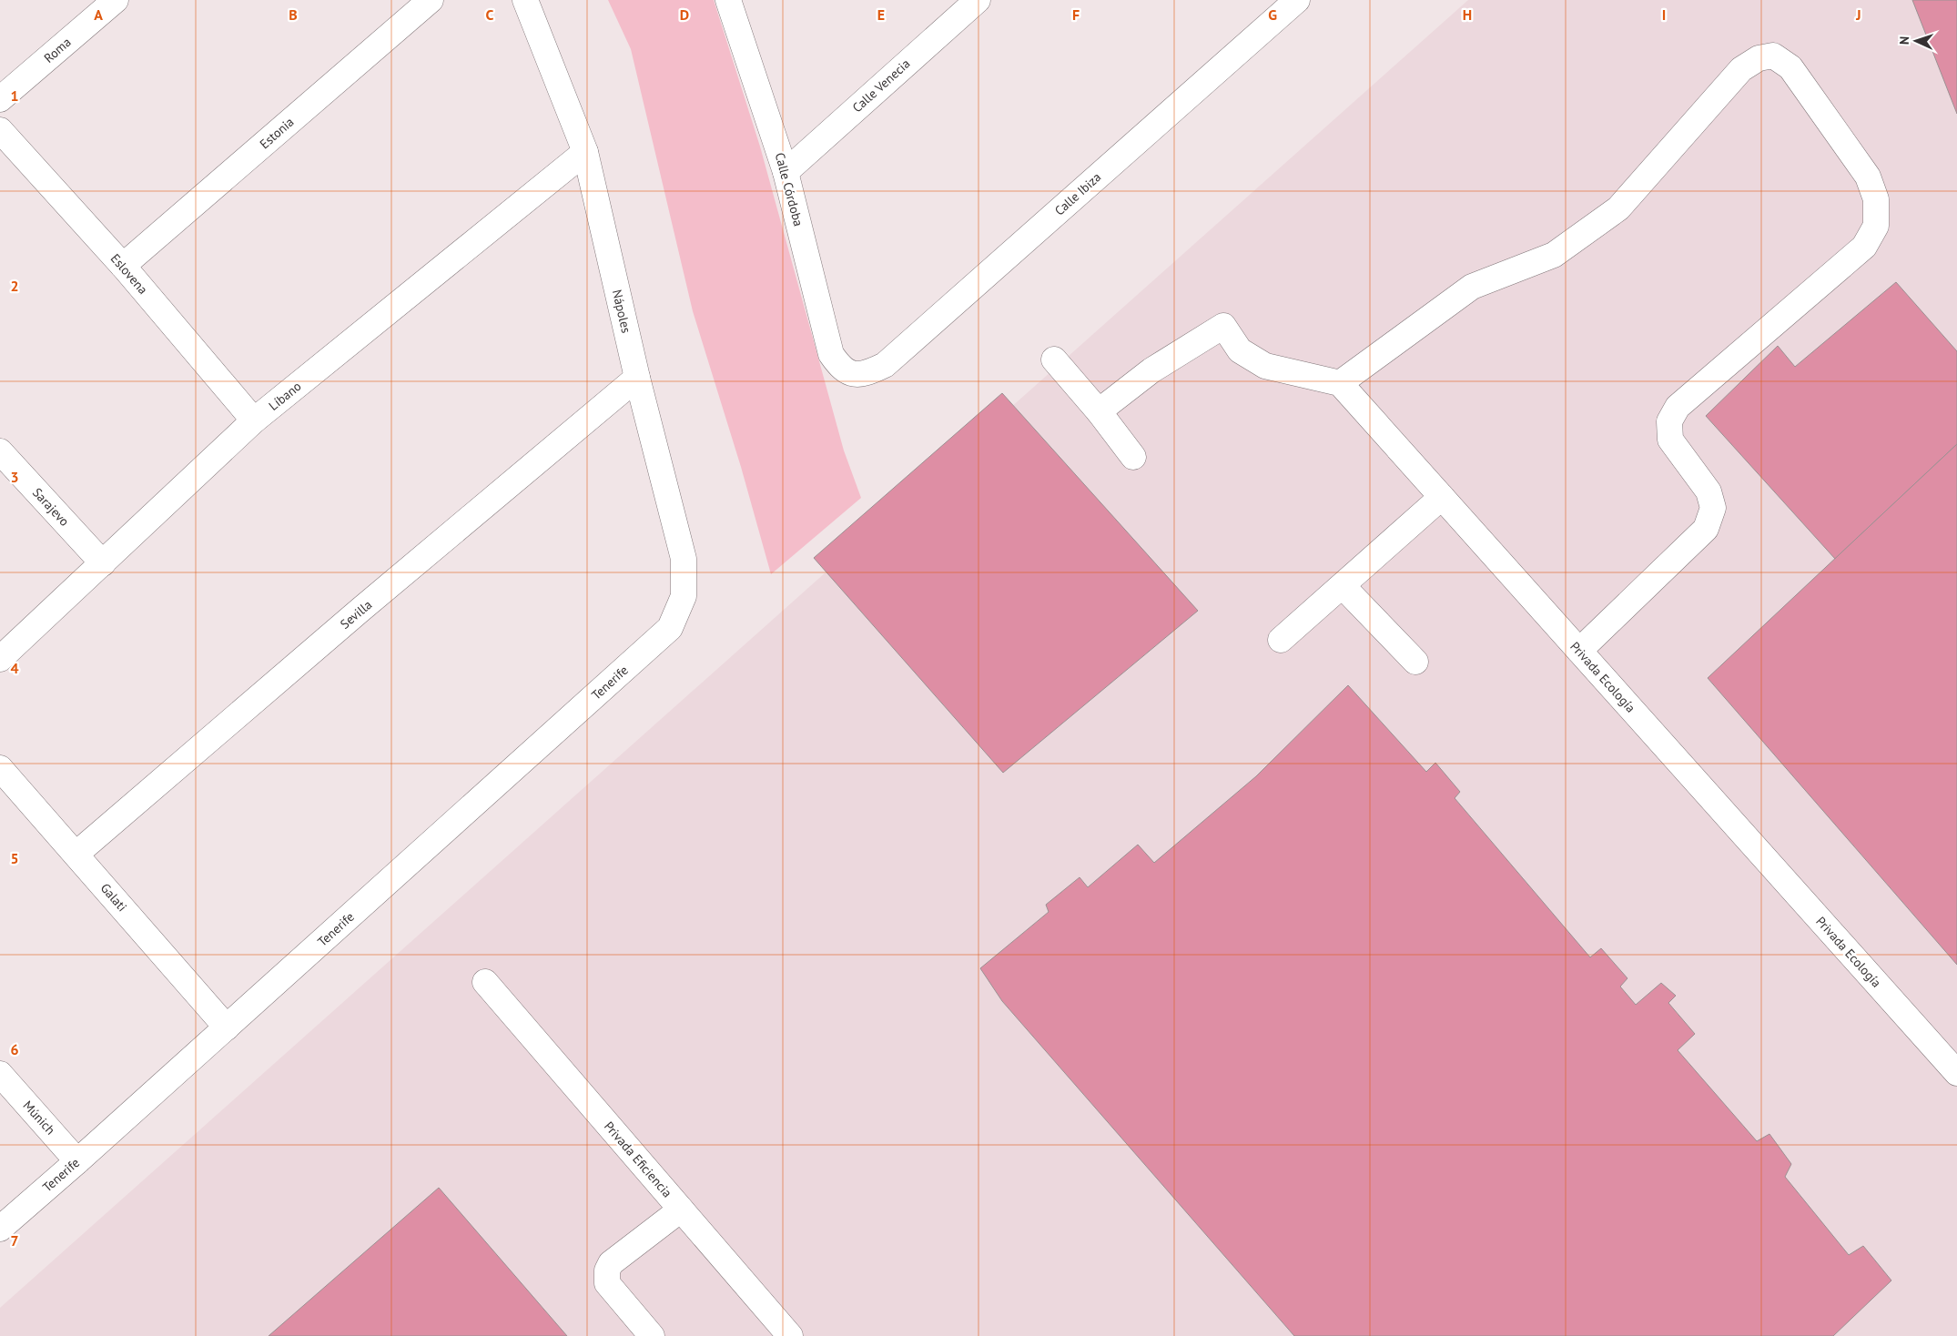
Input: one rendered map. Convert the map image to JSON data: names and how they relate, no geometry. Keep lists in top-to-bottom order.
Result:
{
  "streets": {
    "street": [
      "Roma",
      "Calle Venecia",
      "Estonia",
      "Calle Córdoba",
      "Calle Ibiza",
      "Eslovena",
      "Nápoles",
      "Líbano",
      "Sarajevo",
      "Sevilla",
      "Privada Ecología",
      "Tenerife",
      "Galati",
      "Múnich",
      "Privada Eficiencia"
    ]
  },
  "crossings": [
    ["Calle Venecia", "Calle Córdoba"],
    ["Estonia", "Eslovena"],
    ["Calle Córdoba", "Calle Ibiza"],
    ["Eslovena", "Líbano"],
    ["Nápoles", "Líbano"],
    ["Nápoles", "Sevilla"],
    ["Nápoles", "Tenerife"],
    ["Líbano", "Sarajevo"],
    ["Sevilla", "Galati"],
    ["Tenerife", "Galati"],
    ["Tenerife", "Múnich"]
  ],
  "north": "left",
  "grid": {
    "columns": [
      "A",
      "B",
      "C",
      "D",
      "E",
      "F",
      "G",
      "H",
      "I",
      "J"
    ],
    "rows": [
      "1",
      "2",
      "3",
      "4",
      "5",
      "6",
      "7"
    ]
  }
}
